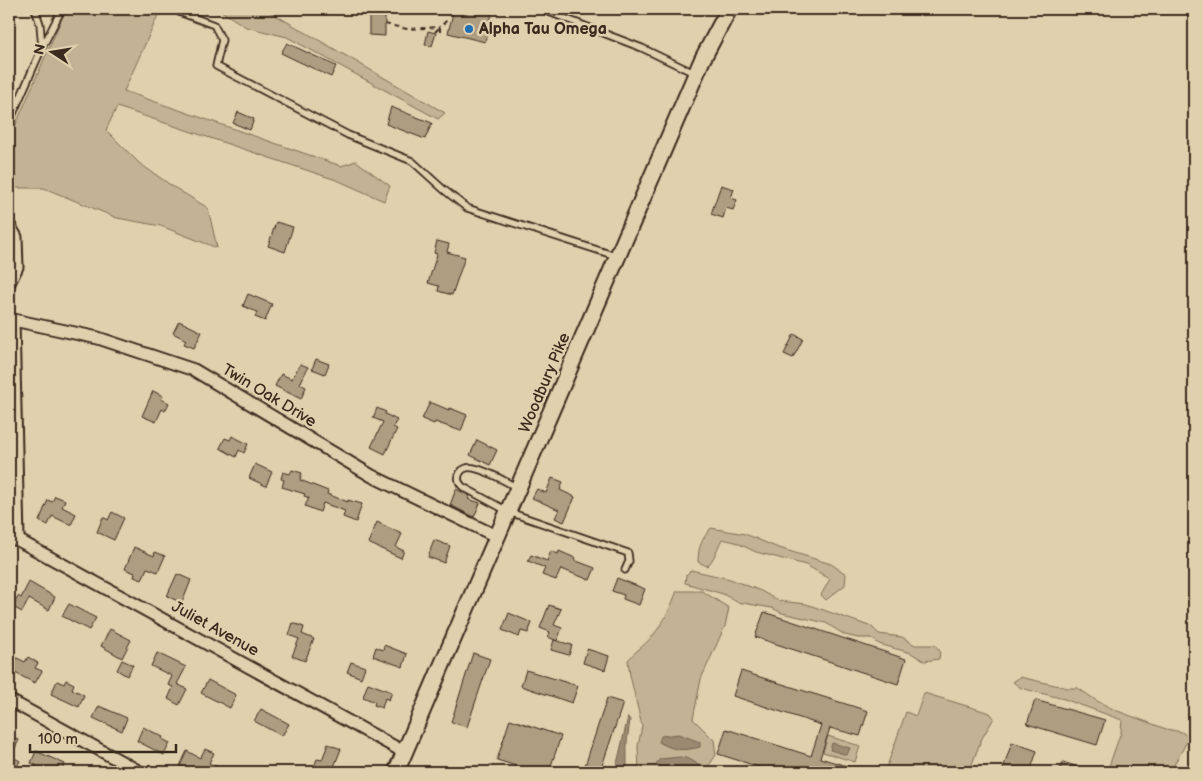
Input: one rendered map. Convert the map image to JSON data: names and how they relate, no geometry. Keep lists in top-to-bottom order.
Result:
{
  "streets": {
    "street": ["Woodbury Pike", "Twin Oak Drive", "Juliet Avenue"]
  },
  "crossings": [
    ["Woodbury Pike", "Twin Oak Drive"],
    ["Woodbury Pike", "Juliet Avenue"]
  ],
  "places": ["Alpha Tau Omega"],
  "scale_bar": "100 m",
  "north": "left"
}
